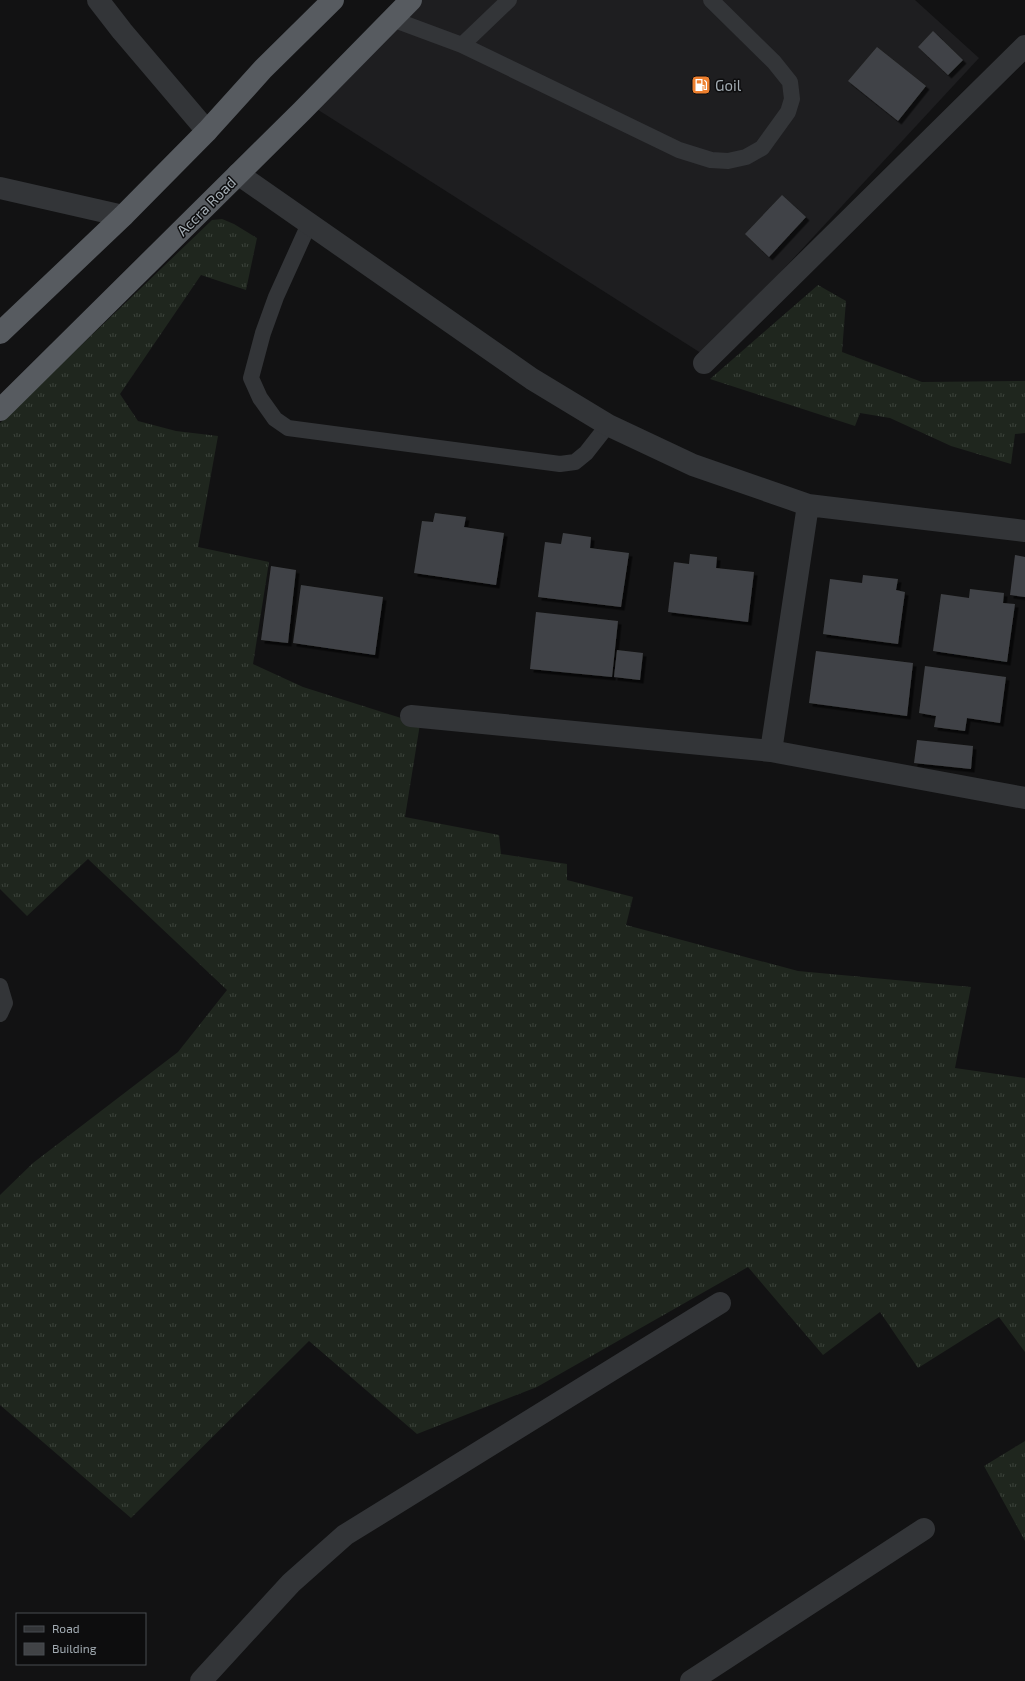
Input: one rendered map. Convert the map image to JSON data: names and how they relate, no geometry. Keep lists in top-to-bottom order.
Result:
{
  "streets": {
    "highway": ["Accra Road"]
  },
  "places": {
    "fuel station": ["Goil"]
  },
  "legend": ["Road", "Building"]
}
